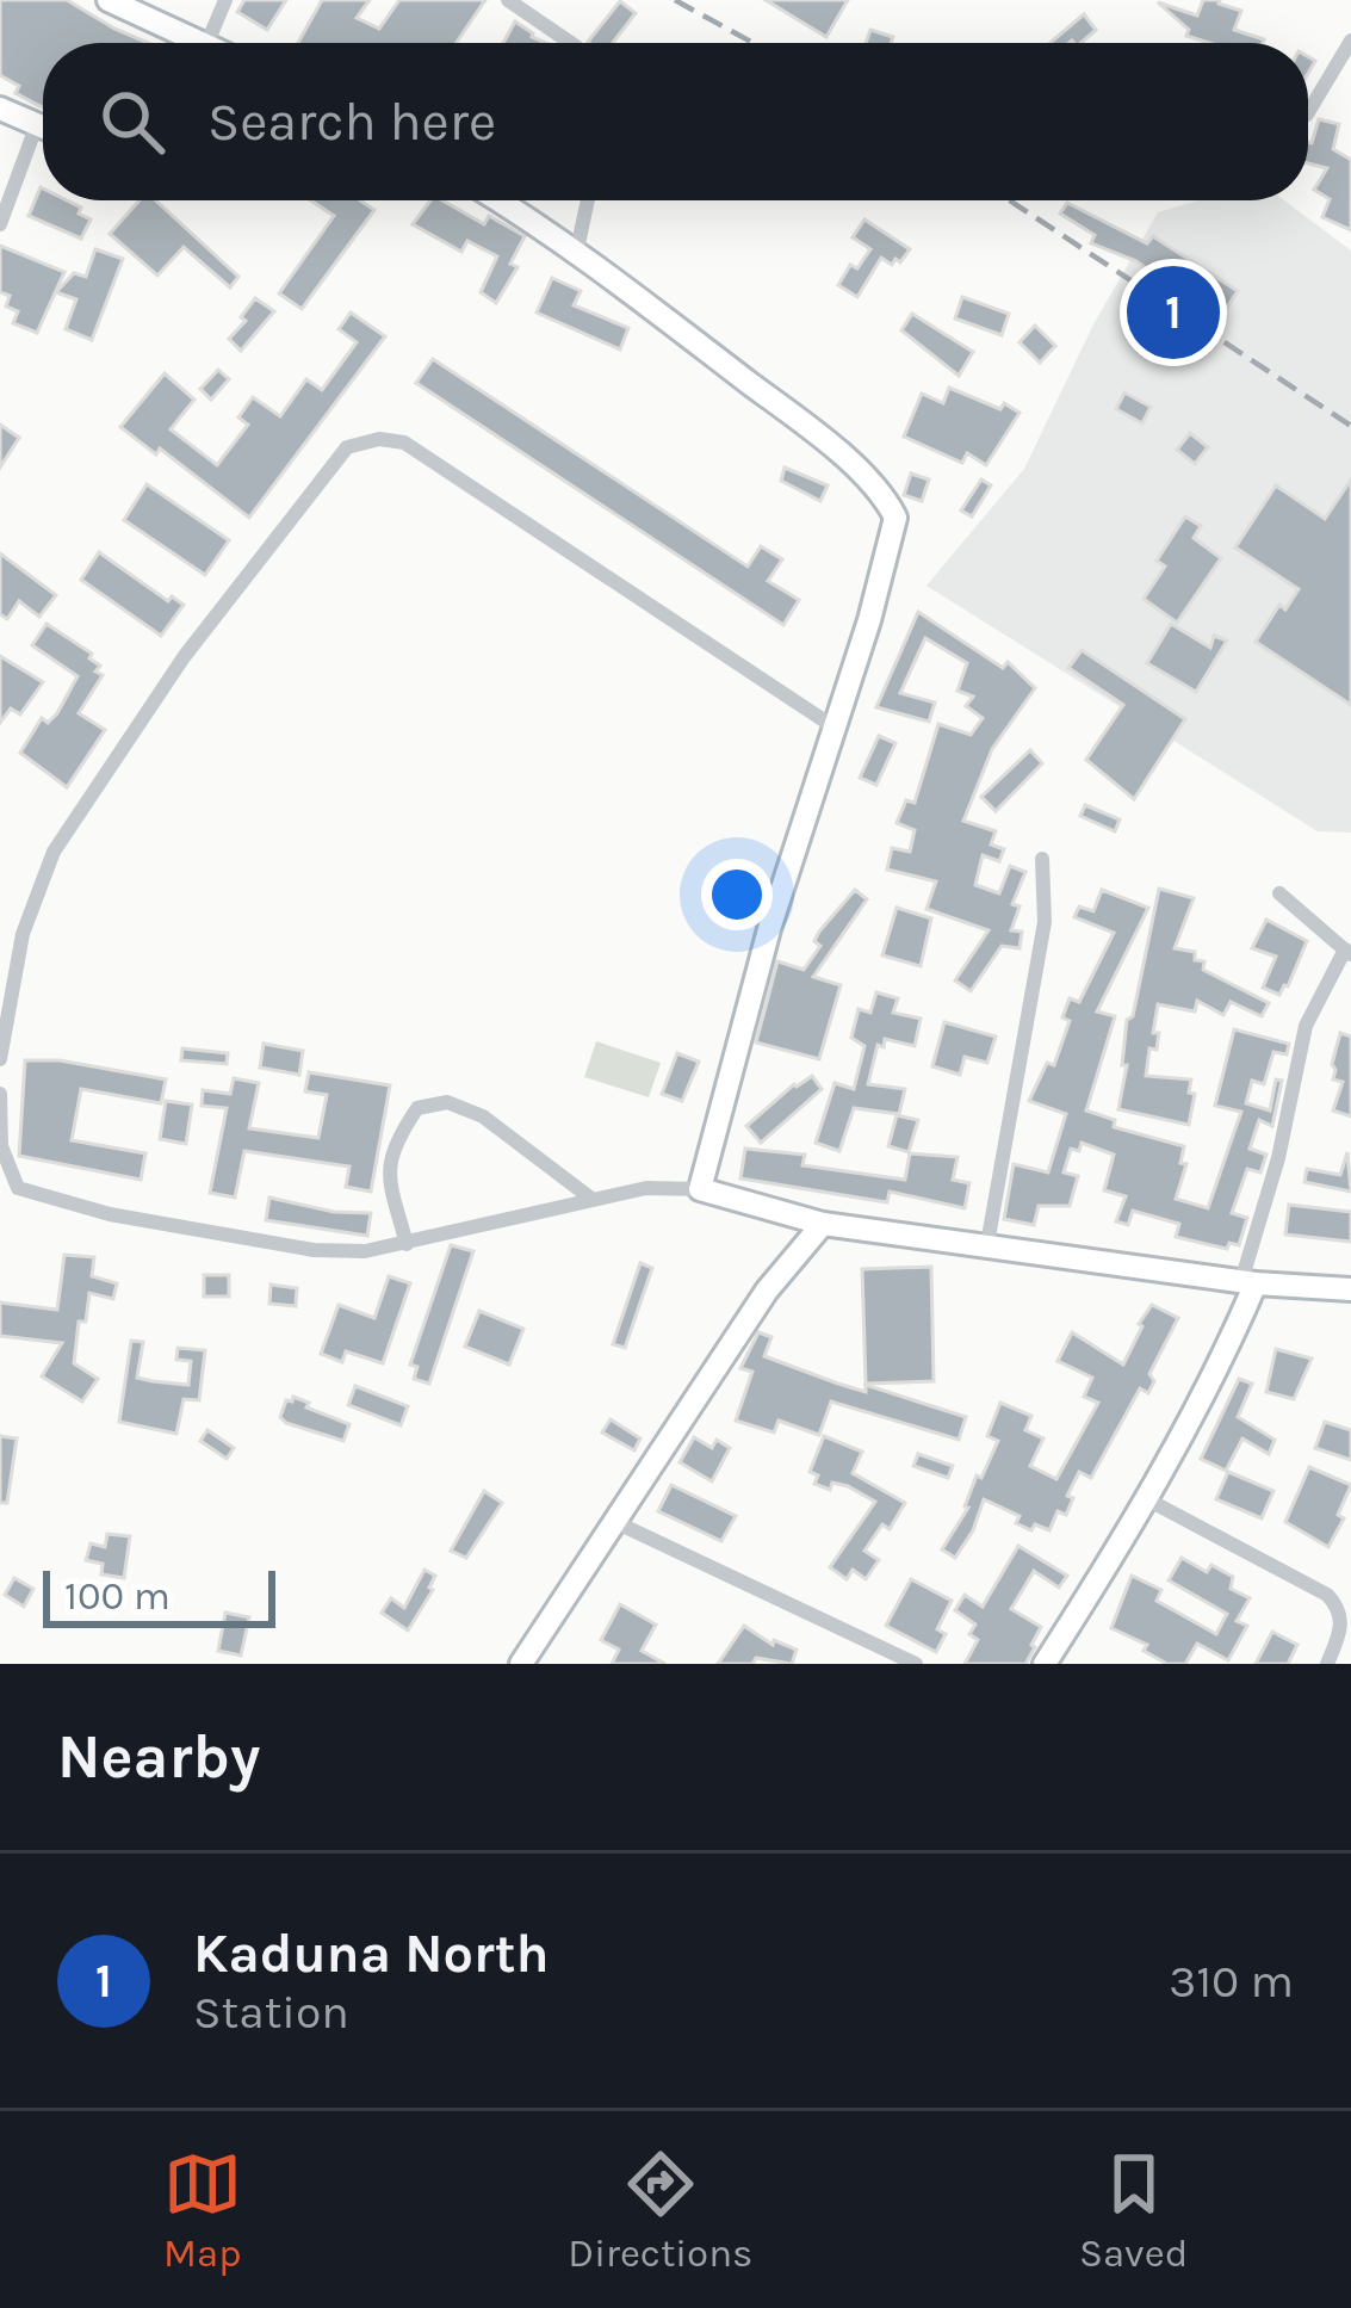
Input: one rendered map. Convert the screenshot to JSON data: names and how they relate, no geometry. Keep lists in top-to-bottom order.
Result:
{
  "scale_bar": "100 m",
  "page": {
    "search": "Search here",
    "pins": "1",
    "scale": "100 m",
    "heading": "Nearby",
    "list": [
      {
        "mark": "1",
        "name": "Kaduna North",
        "note": "Station",
        "value": "310 m"
      }
    ],
    "nav": ["Map", "Directions", "Saved"]
  }
}
